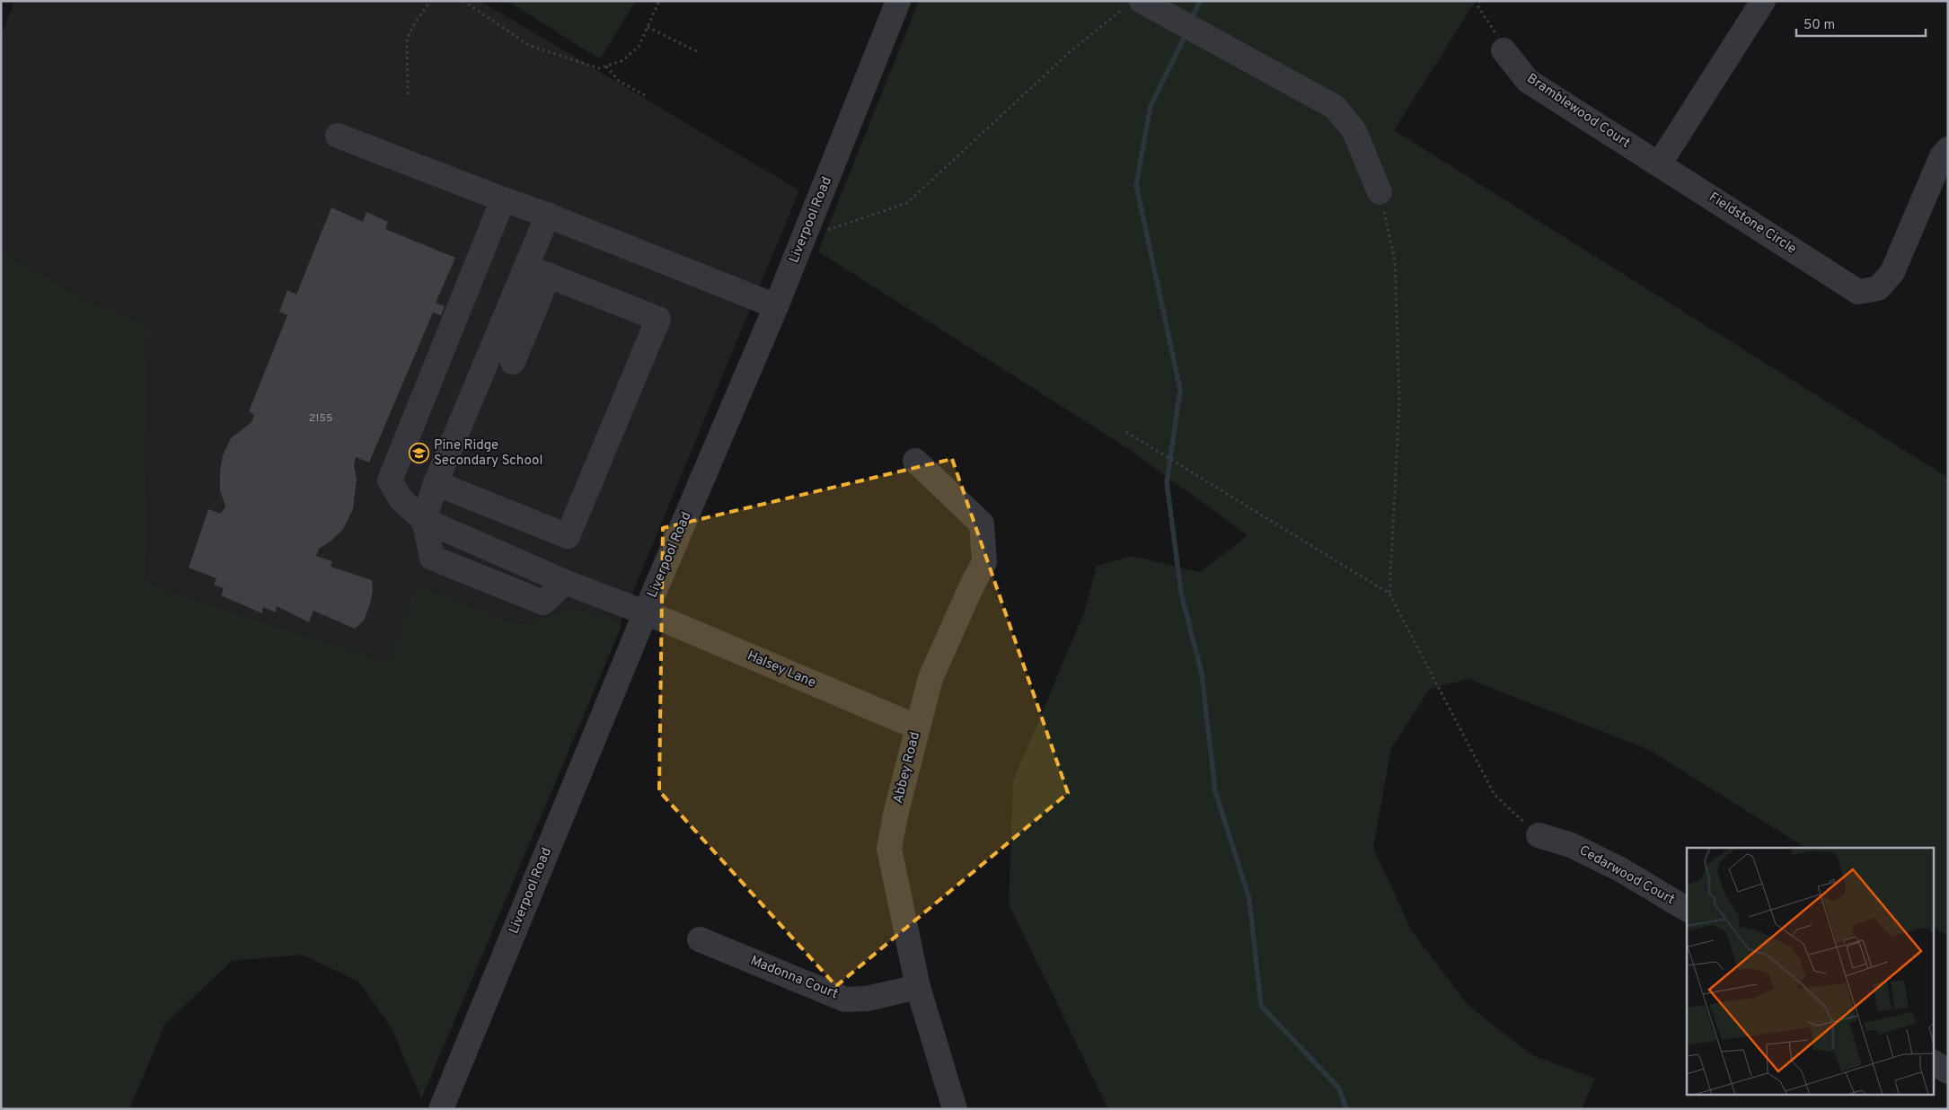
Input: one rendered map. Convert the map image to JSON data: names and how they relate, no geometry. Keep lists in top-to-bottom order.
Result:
{
  "streets": {
    "street": [
      "Bramblewood Court",
      "Liverpool Road",
      "Fieldstone Circle",
      "Halsey Lane",
      "Abbey Road",
      "Cedarwood Court",
      "Madonna Court"
    ]
  },
  "crossings": [
    ["Bramblewood Court", "Fieldstone Circle"],
    ["Liverpool Road", "Halsey Lane"],
    ["Halsey Lane", "Abbey Road"],
    ["Abbey Road", "Madonna Court"]
  ],
  "places": {
    "school or university": ["Pine Ridge Secondary School"]
  },
  "house_numbers": ["2155"],
  "scale_bar": "50 m"
}
